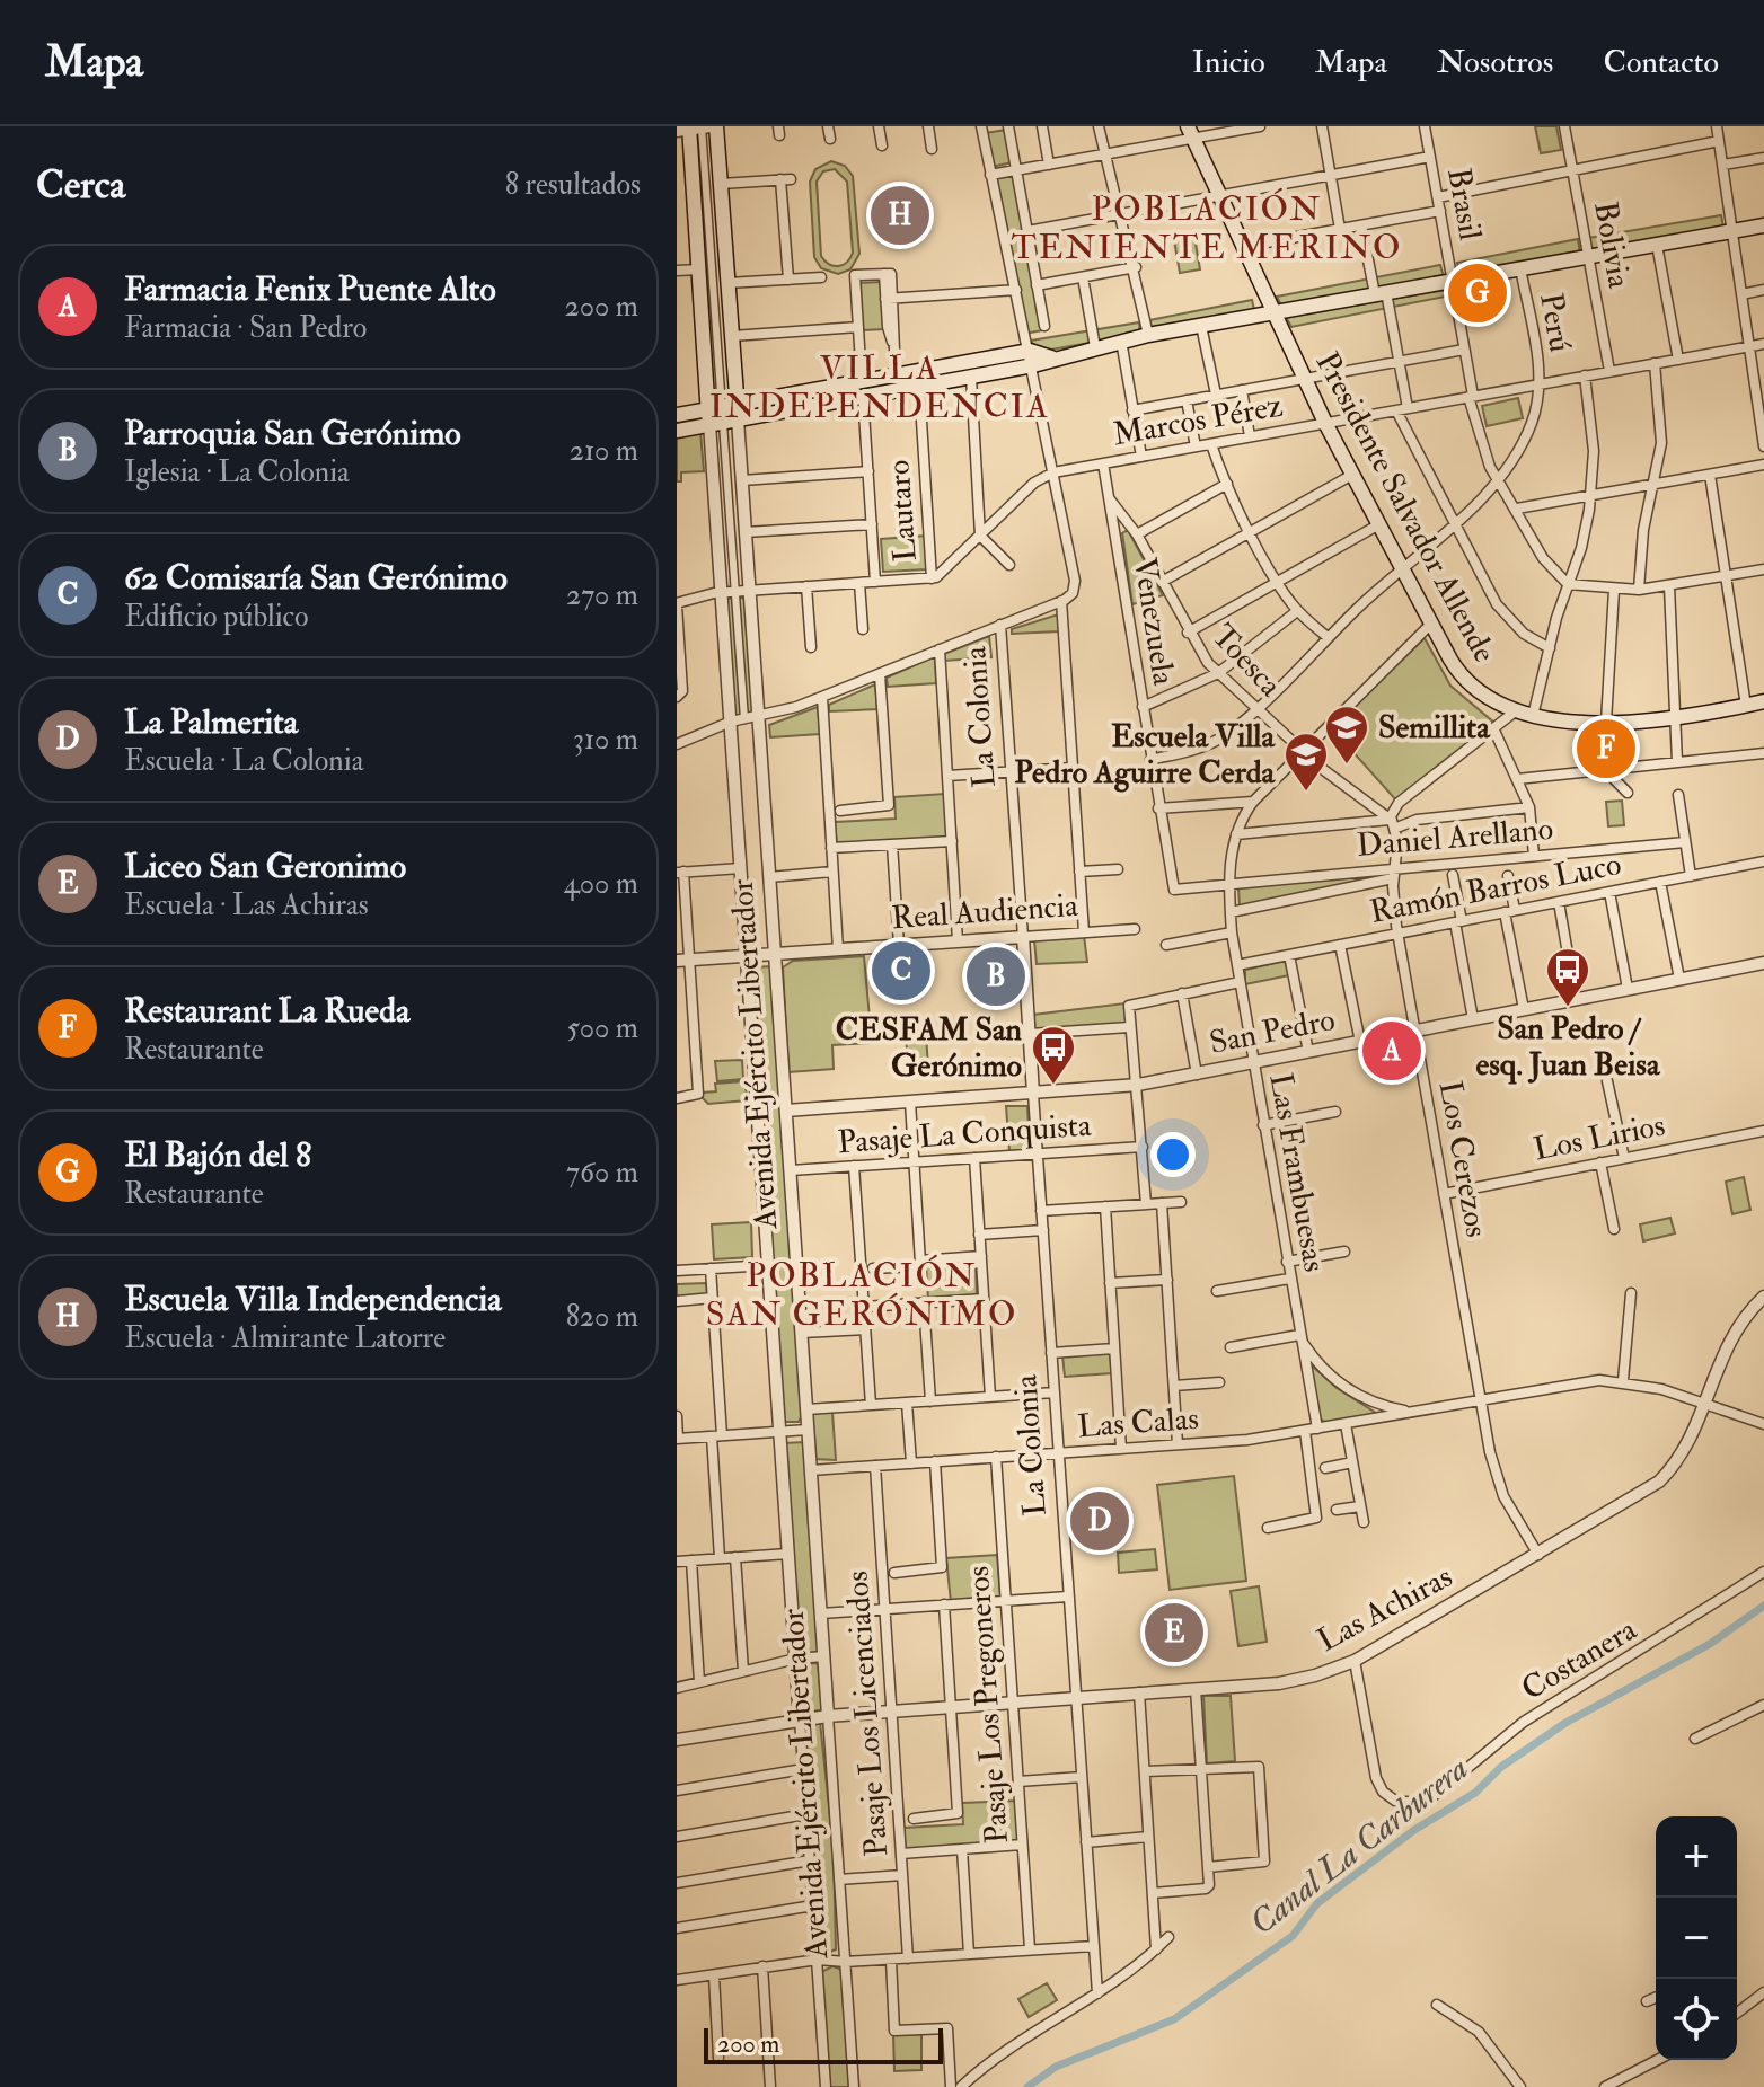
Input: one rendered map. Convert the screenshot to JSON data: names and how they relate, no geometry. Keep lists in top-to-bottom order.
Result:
{
  "streets": {
    "main road": ["Presidente Salvador Allende", "Avenida Ejército Libertador"],
    "street": [
      "Brasil",
      "Bolivia",
      "Perú",
      "Marcos Pérez",
      "Lautaro",
      "Venezuela",
      "Toesca",
      "La Colonia",
      "Daniel Arellano",
      "Ramón Barros Luco",
      "Real Audiencia",
      "San Pedro",
      "Pasaje La Conquista",
      "Los Lirios",
      "Los Cerezos",
      "Las Frambuesas",
      "Las Calas",
      "Las Achiras",
      "Costanera",
      "Pasaje Los Pregoneros",
      "Pasaje Los Licenciados"
    ]
  },
  "crossings": [
    ["Brasil", "Marcos Pérez"],
    ["Bolivia", "Marcos Pérez"],
    ["Perú", "Marcos Pérez"],
    ["Marcos Pérez", "Presidente Salvador Allende"],
    ["Marcos Pérez", "Lautaro"],
    ["Marcos Pérez", "Venezuela"],
    ["Presidente Salvador Allende", "Las Frambuesas"],
    ["Venezuela", "Toesca"],
    ["Venezuela", "Daniel Arellano"],
    ["Venezuela", "Las Frambuesas"],
    ["Toesca", "Los Cerezos"],
    ["Toesca", "Las Frambuesas"],
    ["La Colonia", "Real Audiencia"],
    ["La Colonia", "San Pedro"],
    ["La Colonia", "Pasaje La Conquista"],
    ["La Colonia", "Las Calas"],
    ["La Colonia", "Las Achiras"],
    ["Daniel Arellano", "Los Cerezos"],
    ["Daniel Arellano", "Las Frambuesas"],
    ["Ramón Barros Luco", "Los Cerezos"],
    ["Ramón Barros Luco", "Las Frambuesas"],
    ["Real Audiencia", "Avenida Ejército Libertador"],
    ["San Pedro", "Avenida Ejército Libertador"],
    ["San Pedro", "Los Cerezos"],
    ["San Pedro", "Las Frambuesas"],
    ["Avenida Ejército Libertador", "Pasaje La Conquista"],
    ["Avenida Ejército Libertador", "Las Calas"],
    ["Avenida Ejército Libertador", "Las Achiras"],
    ["Los Lirios", "Los Cerezos"],
    ["Los Cerezos", "Las Calas"],
    ["Los Cerezos", "Las Achiras"],
    ["Las Frambuesas", "Las Calas"],
    ["Las Calas", "Las Achiras"],
    ["Las Calas", "Pasaje Los Pregoneros"],
    ["Las Calas", "Pasaje Los Licenciados"],
    ["Las Achiras", "Costanera"],
    ["Las Achiras", "Pasaje Los Pregoneros"],
    ["Las Achiras", "Pasaje Los Licenciados"]
  ],
  "districts": ["POBLACIÓN TENIENTE MERINO", "VILLA INDEPENDENCIA", "POBLACIÓN SAN GERÓNIMO"],
  "water": ["Canal La Carburera"],
  "places": {
    "school or university": ["Semillita", "Escuela Villa Pedro Aguirre Cerda"],
    "bus stop": ["San Pedro / esq. Juan Beisa", "CESFAM San Gerónimo"]
  },
  "scale_bar": "200 m",
  "page": {
    "header": "Mapa",
    "nav": [
      "Inicio",
      "Mapa",
      "Nosotros",
      "Contacto"
    ],
    "heading": ["Cerca", "8 resultados"],
    "pins": [
      "H",
      "G",
      "F",
      "C",
      "B",
      "A",
      "D",
      "E"
    ],
    "list": [
      {
        "mark": "A",
        "name": "Farmacia Fenix Puente Alto",
        "note": "Farmacia · San Pedro",
        "value": "200 m"
      },
      {
        "mark": "B",
        "name": "Parroquia San Gerónimo",
        "note": "Iglesia · La Colonia",
        "value": "210 m"
      },
      {
        "mark": "C",
        "name": "62 Comisaría San Gerónimo",
        "note": "Edificio público",
        "value": "270 m"
      },
      {
        "mark": "D",
        "name": "La Palmerita",
        "note": "Escuela · La Colonia",
        "value": "310 m"
      },
      {
        "mark": "E",
        "name": "Liceo San Geronimo",
        "note": "Escuela · Las Achiras",
        "value": "400 m"
      },
      {
        "mark": "F",
        "name": "Restaurant La Rueda",
        "note": "Restaurante",
        "value": "500 m"
      },
      {
        "mark": "G",
        "name": "El Bajón del 8",
        "note": "Restaurante",
        "value": "760 m"
      },
      {
        "mark": "H",
        "name": "Escuela Villa Independencia",
        "note": "Escuela · Almirante Latorre",
        "value": "820 m"
      }
    ],
    "map_buttons": ["+", "−"],
    "scale": "200 m"
  }
}
